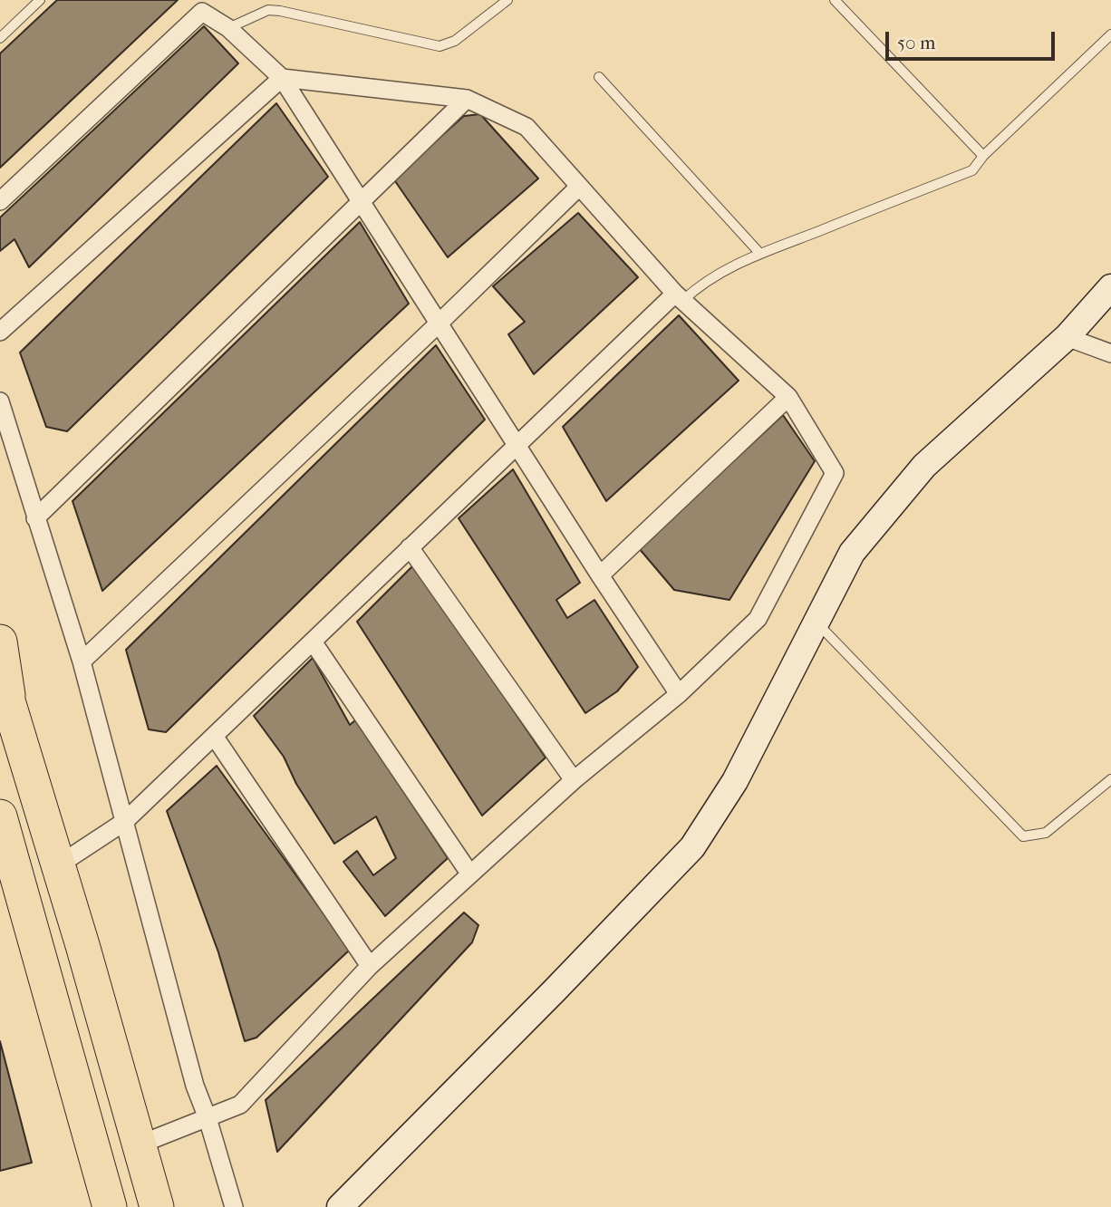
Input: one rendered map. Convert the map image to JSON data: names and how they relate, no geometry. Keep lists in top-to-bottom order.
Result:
{
  "scale_bar": "50 m"
}
